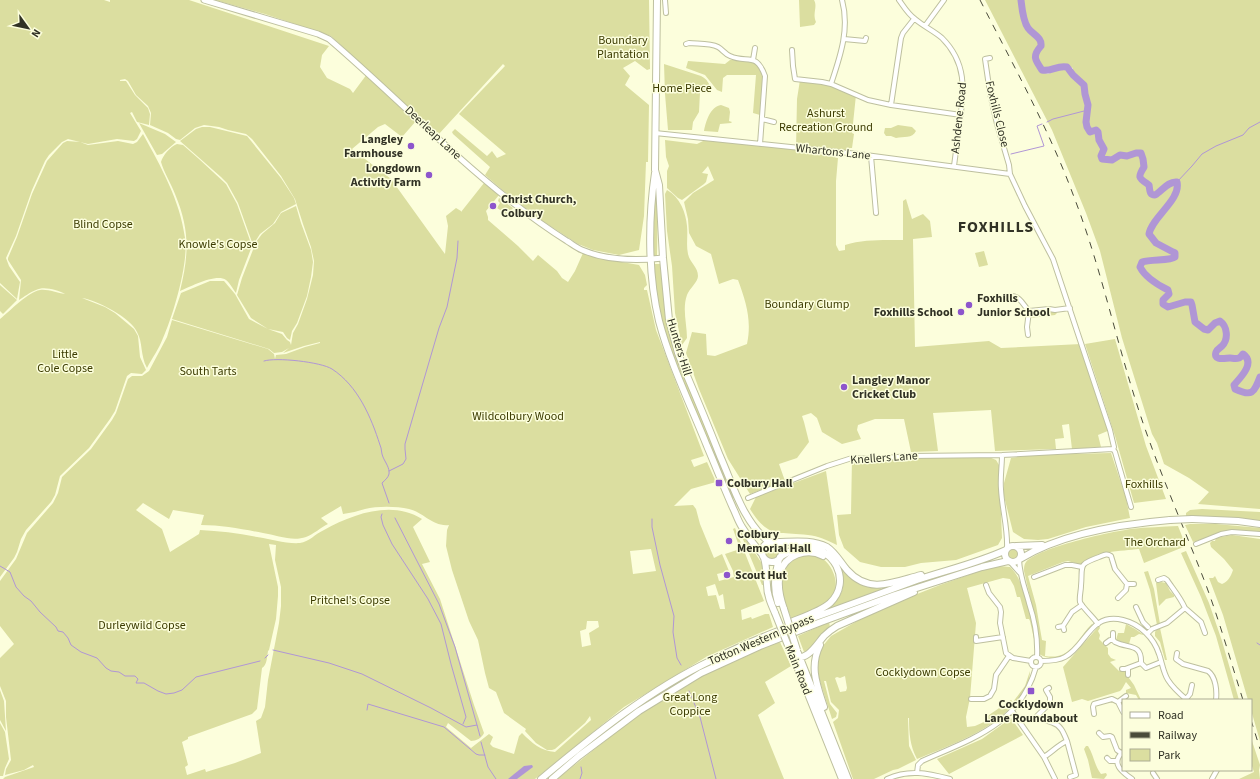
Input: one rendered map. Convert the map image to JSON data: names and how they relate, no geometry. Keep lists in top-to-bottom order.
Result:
{
  "streets": {
    "main road": ["Hunters Hill", "Totton Western Bypass", "Main Road"],
    "street": [
      "Foxhills Close",
      "Ashdene Road",
      "Deerleap Lane",
      "Whartons Lane",
      "Knellers Lane"
    ]
  },
  "crossings": [
    ["Foxhills Close", "Whartons Lane"],
    ["Ashdene Road", "Whartons Lane"],
    ["Deerleap Lane", "Hunters Hill"],
    ["Whartons Lane", "Hunters Hill"],
    ["Hunters Hill", "Main Road"]
  ],
  "districts": ["FOXHILLS"],
  "parks": [
    "Boundary Plantation",
    "Home Piece",
    "Ashurst Recreation Ground",
    "Blind Copse",
    "Knowle's Copse",
    "Boundary Clump",
    "Little Cole Copse",
    "South Tarts",
    "Wildcolbury Wood",
    "Foxhills",
    "The Orchard",
    "Pritchel's Copse",
    "Durleywild Copse",
    "Cocklydown Copse",
    "Great Long Coppice"
  ],
  "places": {
    "other": [
      "Langley Farmhouse",
      "Longdown Activity Farm",
      "Christ Church, Colbury",
      "Foxhills Junior School",
      "Foxhills School",
      "Langley Manor Cricket Club",
      "Colbury Memorial Hall",
      "Scout Hut"
    ],
    "transit": ["Colbury Hall", "Cocklydown Lane Roundabout"]
  },
  "legend": ["Road", "Railway", "Park"],
  "north": "bottom right"
}
